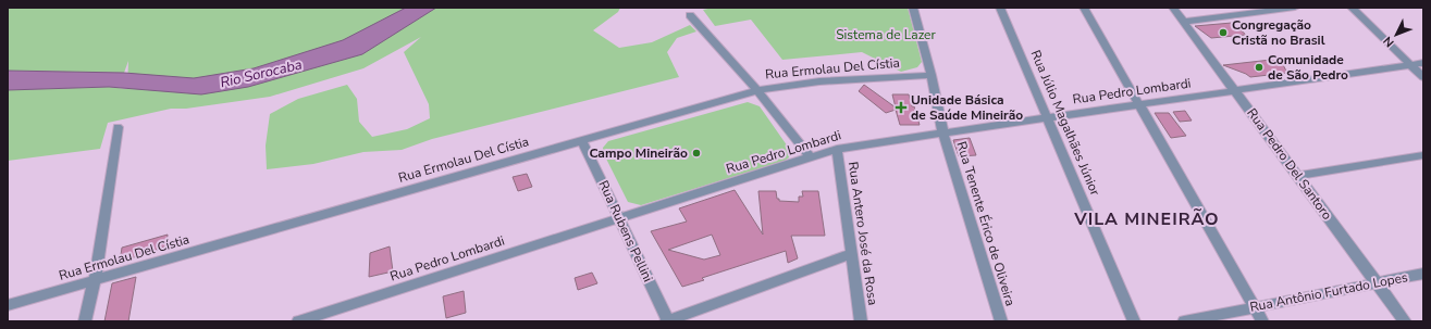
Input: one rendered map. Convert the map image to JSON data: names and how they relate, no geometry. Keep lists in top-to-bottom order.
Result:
{
  "streets": {
    "street": [
      "Rua Ermolau Del Cístia",
      "Rua Pedro Lombardi",
      "Rua Júlio Magalhães Júnior",
      "Rua Pedro Del Santoro",
      "Rua Tenente Érico de Oliveira",
      "Rua Rubens Pellini",
      "Rua Antero José da Rosa",
      "Rua Antônio Furtado Lopes"
    ]
  },
  "crossings": [
    ["Rua Ermolau Del Cístia", "Rua Tenente Érico de Oliveira"],
    ["Rua Ermolau Del Cístia", "Rua Rubens Pellini"],
    ["Rua Pedro Lombardi", "Rua Júlio Magalhães Júnior"],
    ["Rua Pedro Lombardi", "Rua Pedro Del Santoro"],
    ["Rua Pedro Lombardi", "Rua Tenente Érico de Oliveira"],
    ["Rua Pedro Lombardi", "Rua Rubens Pellini"],
    ["Rua Pedro Lombardi", "Rua Antero José da Rosa"],
    ["Rua Pedro Del Santoro", "Rua Antônio Furtado Lopes"]
  ],
  "districts": ["VILA MINEIRÃO"],
  "water": ["Rio Sorocaba"],
  "parks": ["Sistema de Lazer"],
  "places": {
    "other": ["Congregação Cristã no Brasil", "Comunidade de São Pedro", "Campo Mineirão"],
    "health": ["Unidade Básica de Saúde Mineirão"]
  },
  "north": "bottom left"
}
